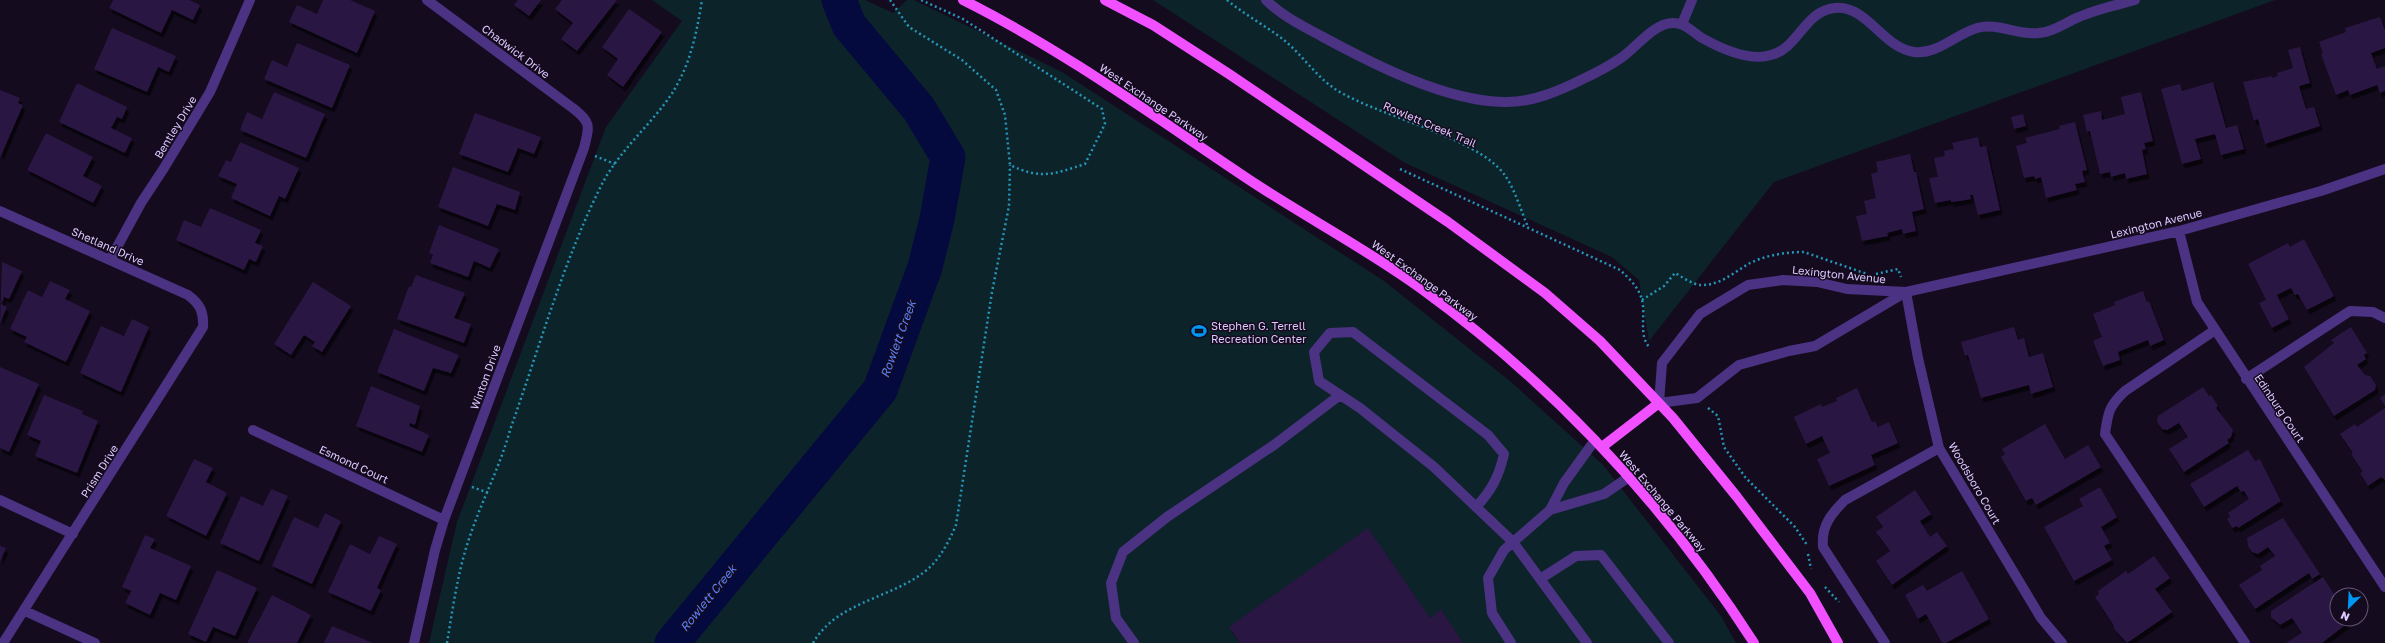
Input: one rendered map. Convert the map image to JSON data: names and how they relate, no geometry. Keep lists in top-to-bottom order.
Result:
{
  "streets": {
    "main road": ["West Exchange Parkway"],
    "street": [
      "Chadwick Drive",
      "Bentley Drive",
      "Lexington Avenue",
      "Shetland Drive",
      "Winton Drive",
      "Edinburg Court",
      "Esmond Court",
      "Prism Drive",
      "Woodsboro Court"
    ],
    "path": ["Rowlett Creek Trail"]
  },
  "crossings": [
    ["Chadwick Drive", "Winton Drive"],
    ["Bentley Drive", "Shetland Drive"],
    ["Lexington Avenue", "Edinburg Court"],
    ["Lexington Avenue", "Woodsboro Court"],
    ["Shetland Drive", "Prism Drive"],
    ["Winton Drive", "Esmond Court"]
  ],
  "water": ["Rowlett Creek"],
  "places": {
    "sports": ["Stephen G. Terrell Recreation Center"]
  },
  "north": "bottom left"
}
